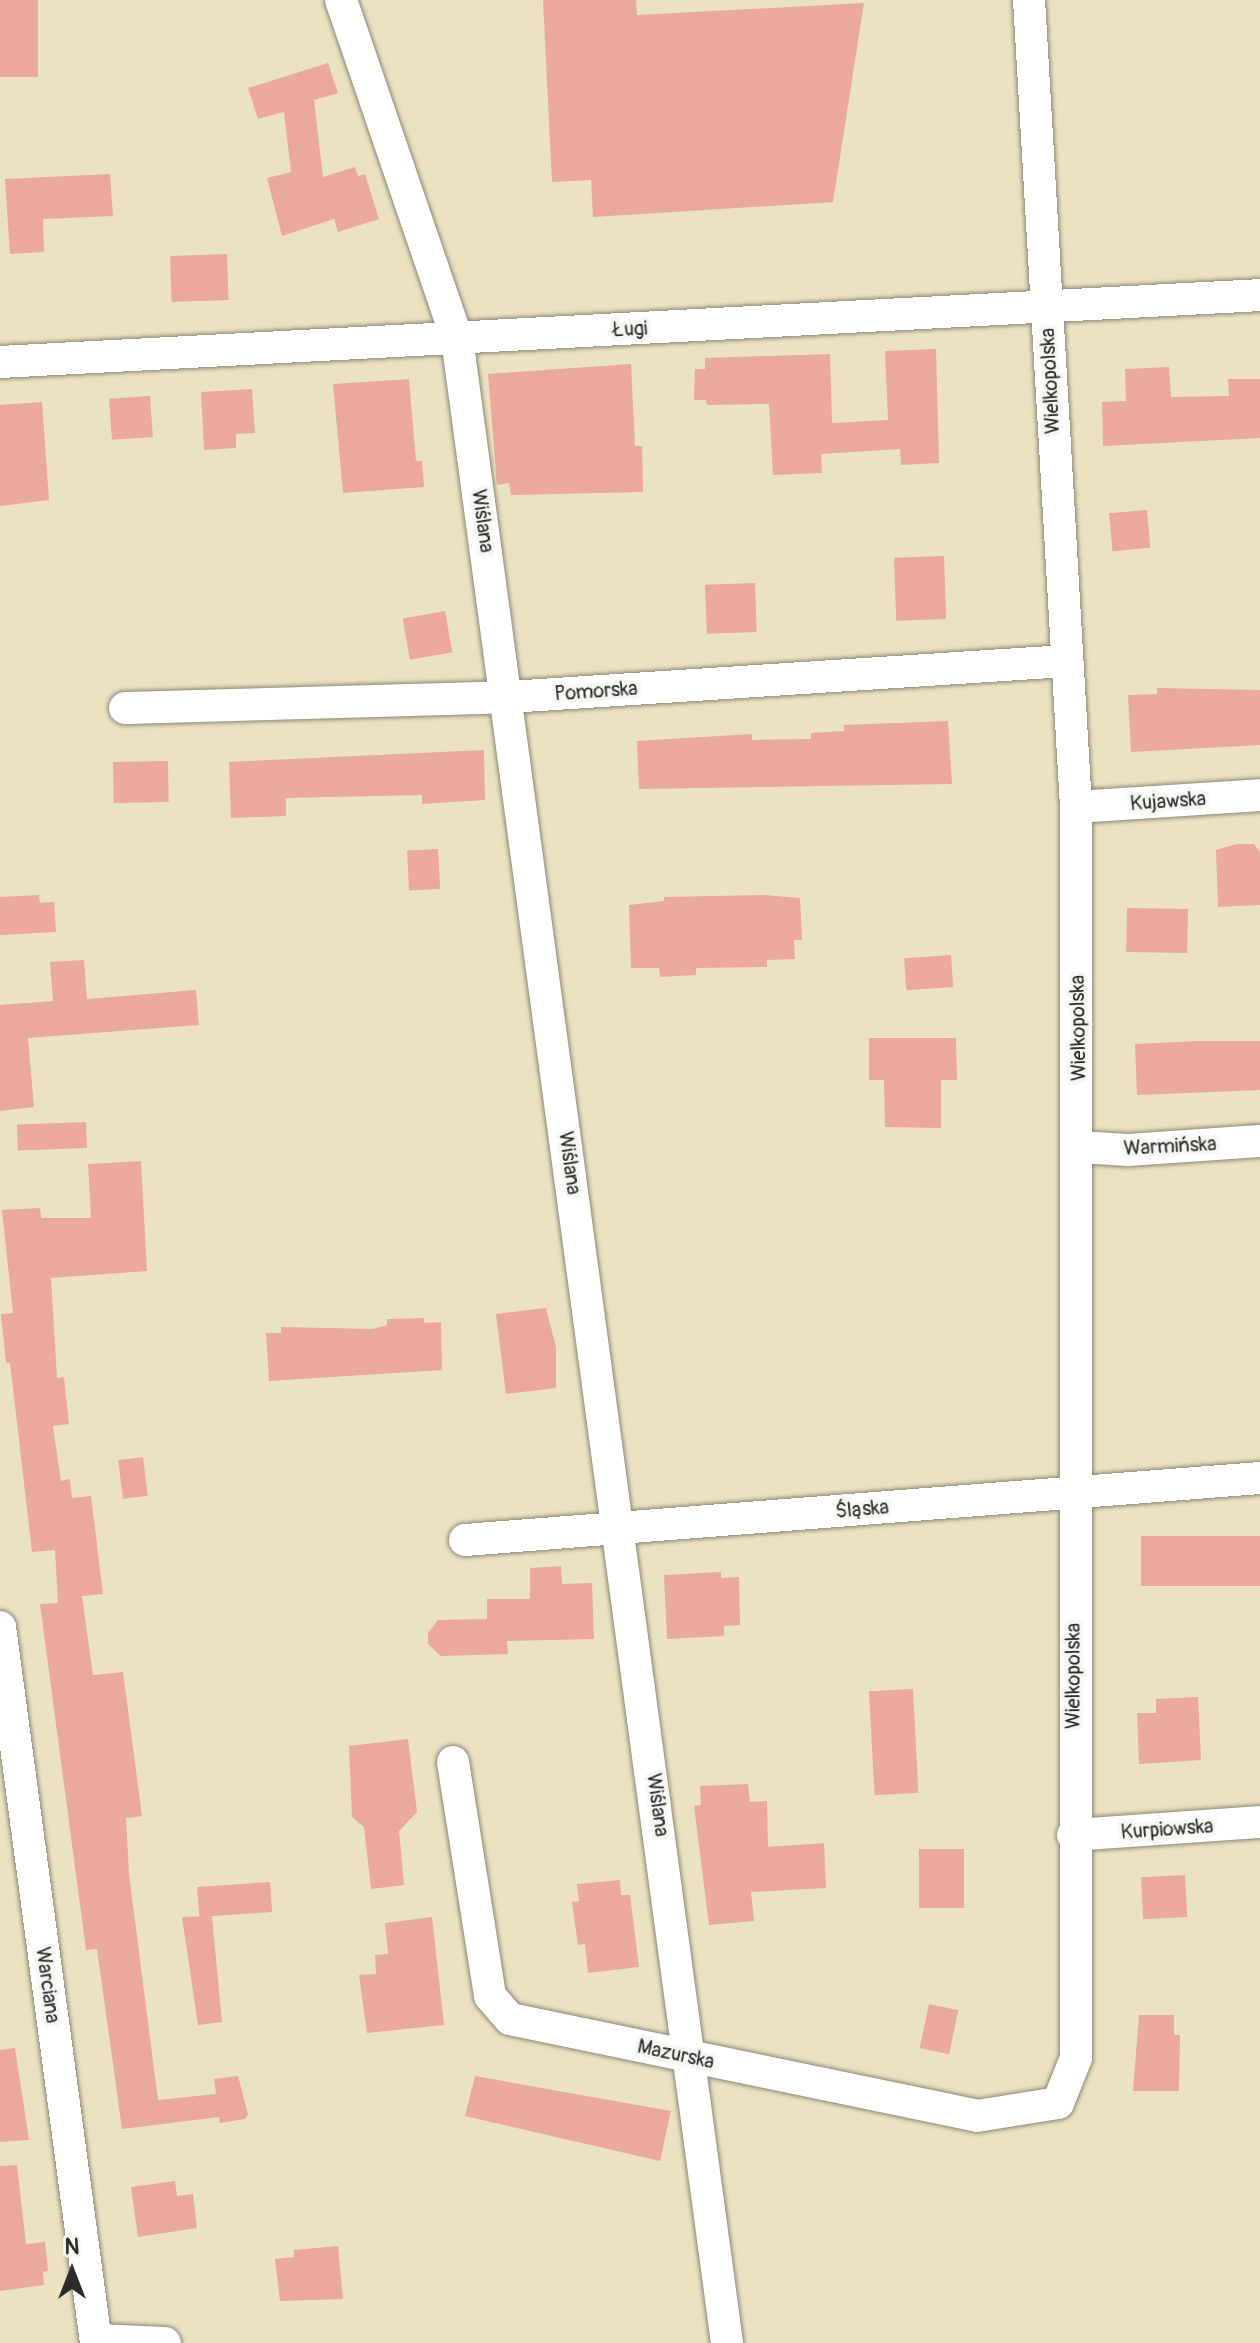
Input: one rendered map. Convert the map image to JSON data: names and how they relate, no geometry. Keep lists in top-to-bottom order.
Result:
{
  "streets": {
    "street": [
      "Ługi",
      "Wielkopolska",
      "Wiślana",
      "Pomorska",
      "Kujawska",
      "Warmińska",
      "Śląska",
      "Kurpiowska",
      "Warciana",
      "Mazurska"
    ]
  },
  "crossings": [
    ["Ługi", "Wielkopolska"],
    ["Ługi", "Wiślana"],
    ["Wielkopolska", "Pomorska"],
    ["Wielkopolska", "Kujawska"],
    ["Wielkopolska", "Warmińska"],
    ["Wielkopolska", "Śląska"],
    ["Wielkopolska", "Kurpiowska"],
    ["Wielkopolska", "Mazurska"],
    ["Wiślana", "Pomorska"],
    ["Wiślana", "Śląska"],
    ["Wiślana", "Mazurska"]
  ],
  "north": "top"
}
